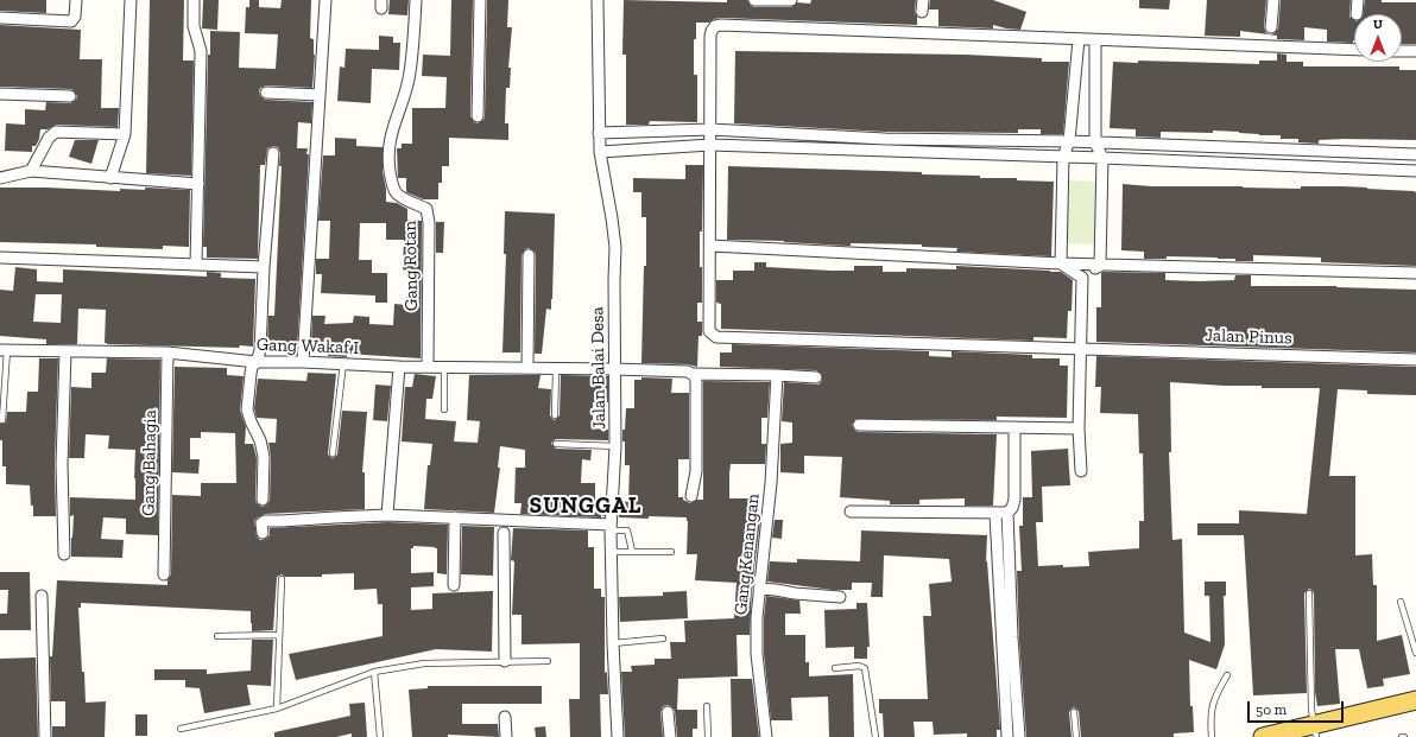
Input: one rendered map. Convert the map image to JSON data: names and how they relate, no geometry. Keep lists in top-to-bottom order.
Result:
{
  "streets": {
    "street": [
      "Gang Rotan",
      "Jalan Pinus",
      "Gang Wakaf I",
      "Jalan Balai Desa",
      "Gang Bahagia",
      "Gang Kenangan"
    ]
  },
  "crossings": [
    ["Gang Rotan", "Gang Wakaf I"],
    ["Gang Wakaf I", "Jalan Balai Desa"],
    ["Gang Wakaf I", "Gang Bahagia"],
    ["Gang Wakaf I", "Gang Kenangan"]
  ],
  "districts": ["SUNGGAL"],
  "scale_bar": "50 m",
  "north": "top"
}
